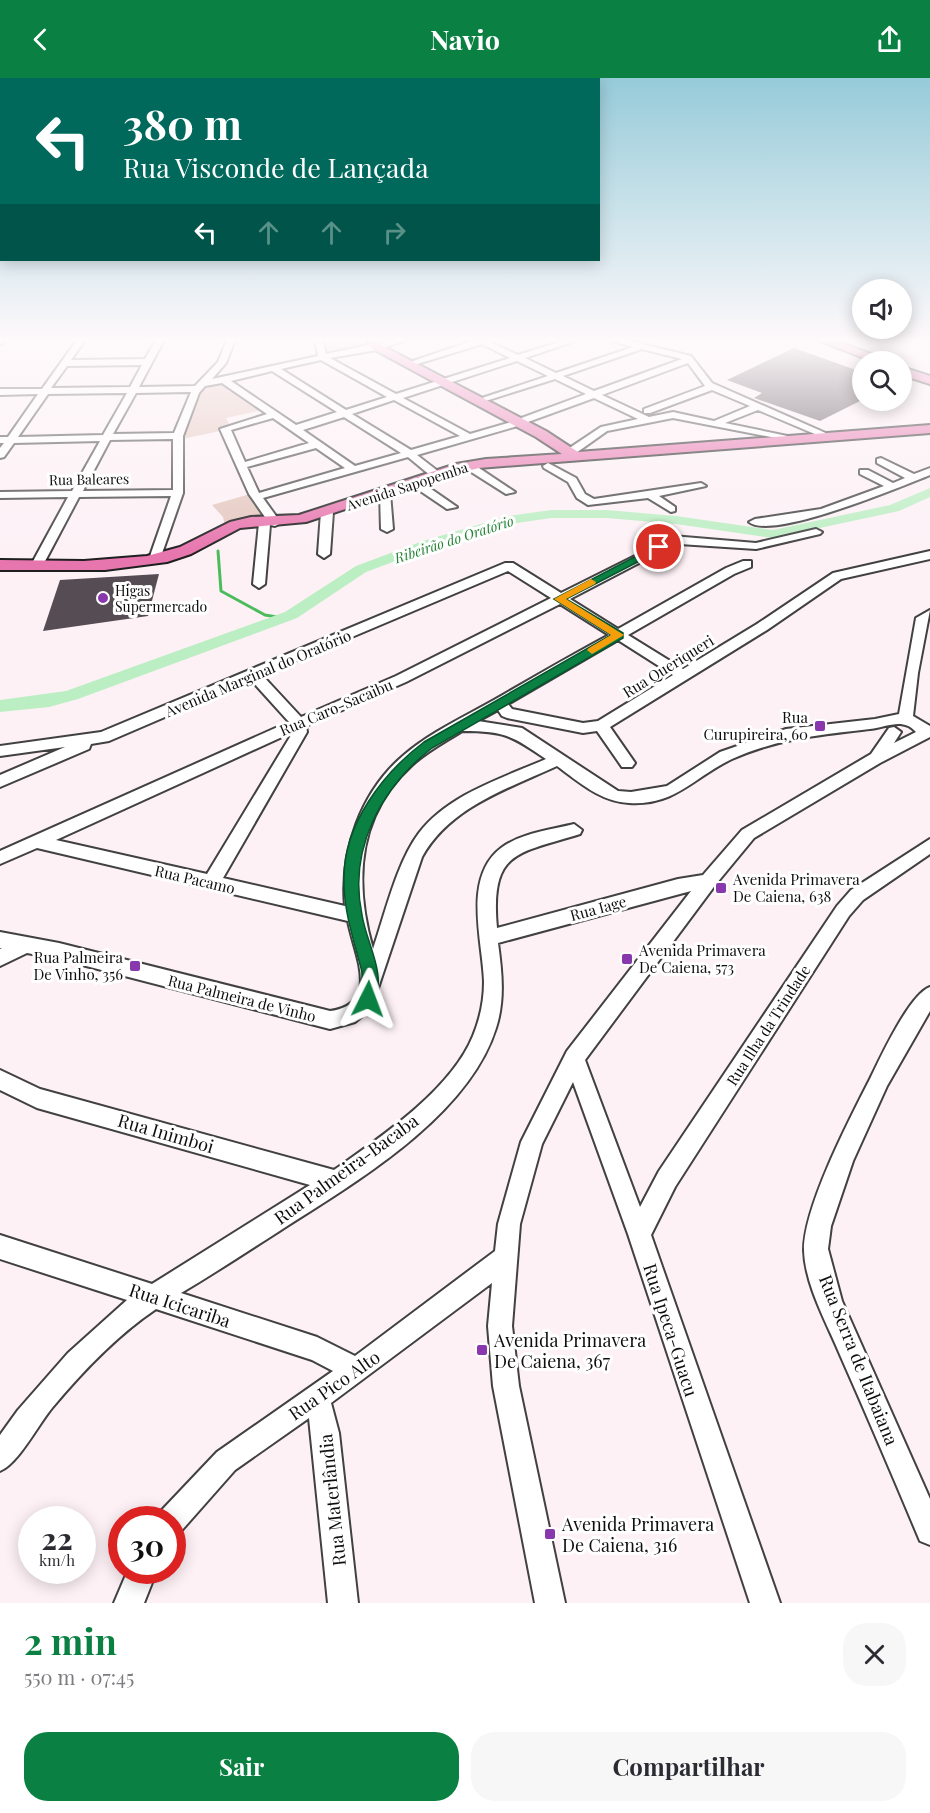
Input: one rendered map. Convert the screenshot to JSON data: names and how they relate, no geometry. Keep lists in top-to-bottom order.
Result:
{
  "streets": {
    "main road": ["Avenida Sapopemba"],
    "street": [
      "Rua Baleares",
      "Rua Queriqueri",
      "Avenida Marginal do Oratório",
      "Rua Caro-Sacaibu",
      "Rua Pacamo",
      "Rua Iage",
      "Rua Palmeira de Vinho",
      "Rua Ilha da Trindade",
      "Rua Inimboi",
      "Rua Palmeira-Bacaba",
      "Rua Icicariba",
      "Rua Ipeca-Guacu",
      "Rua Serra de Itabaiana",
      "Rua Pico Alto",
      "Rua Materlândia"
    ]
  },
  "crossings": [
    ["Avenida Marginal do Oratório", "Rua Caro-Sacaibu"],
    ["Rua Caro-Sacaibu", "Rua Pacamo"],
    ["Rua Iage", "Rua Palmeira-Bacaba"],
    ["Rua Ilha da Trindade", "Rua Ipeca-Guacu"],
    ["Rua Inimboi", "Rua Palmeira-Bacaba"],
    ["Rua Palmeira-Bacaba", "Rua Icicariba"],
    ["Rua Icicariba", "Rua Pico Alto"],
    ["Rua Pico Alto", "Rua Materlândia"]
  ],
  "water": ["Ribeirão do Oratório"],
  "places": {
    "other": ["Higas Supermercado"],
    "transit": [
      "Rua Curupireira, 60",
      "Avenida Primavera De Caiena, 638",
      "Avenida Primavera De Caiena, 573",
      "Rua Palmeira De Vinho, 356",
      "Avenida Primavera De Caiena, 367",
      "Avenida Primavera De Caiena, 316"
    ]
  },
  "page": {
    "header": "Navio",
    "turn": ["380 m", "Rua Visconde de Lançada"],
    "speed": "22 km/h",
    "limit": "30",
    "heading": ["2 min", "550 m · 07:45"],
    "buttons": ["Sair", "Compartilhar"]
  }
}
